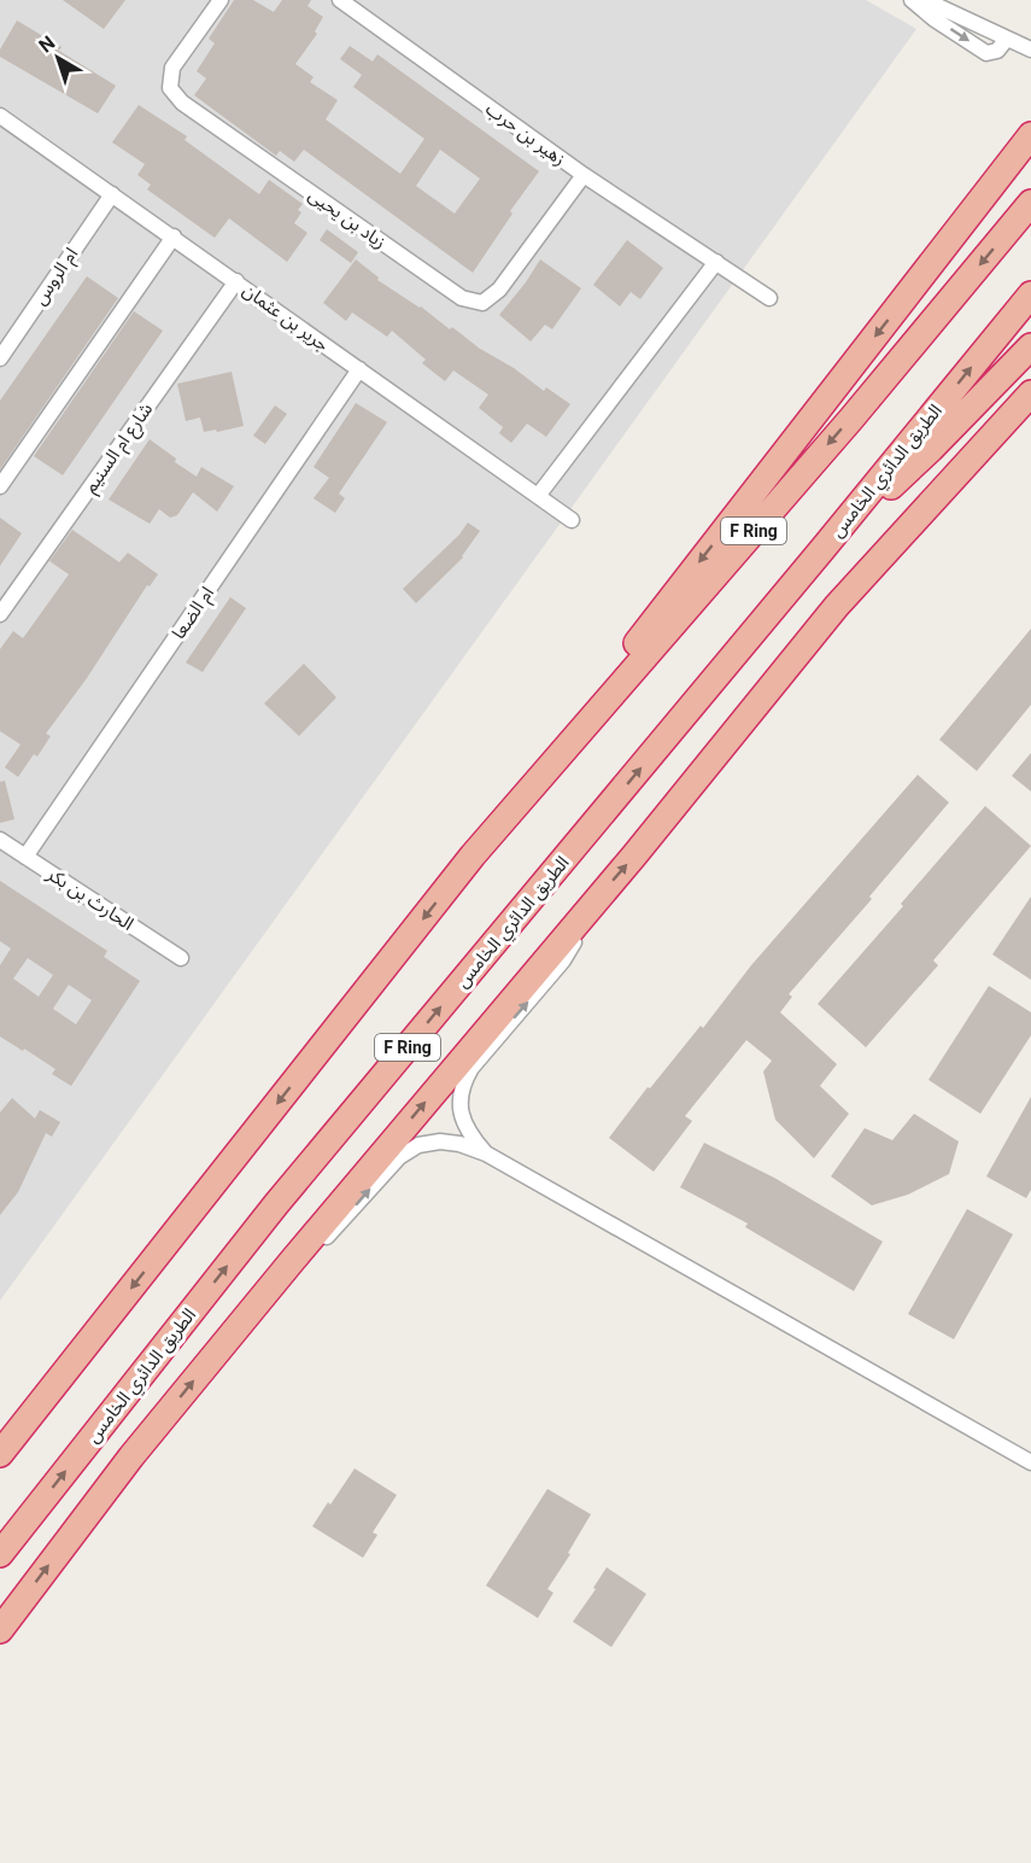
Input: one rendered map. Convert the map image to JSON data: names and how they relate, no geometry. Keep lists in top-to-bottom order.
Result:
{
  "streets": {
    "highway": ["الطريق الدائري الخامس", "F Ring"],
    "street": [
      "زهير بن حرب",
      "زياد بن يحيى",
      "ام الروس",
      "جرير بن عثمان",
      "شارع ام السنيم",
      "ام الضعا",
      "الحارث بن بكر"
    ]
  },
  "crossings": [
    ["زهير بن حرب", "زياد بن يحيى"],
    ["ام الروس", "جرير بن عثمان"],
    ["جرير بن عثمان", "شارع ام السنيم"],
    ["جرير بن عثمان", "ام الضعا"],
    ["ام الضعا", "الحارث بن بكر"]
  ],
  "north": "top left"
}
